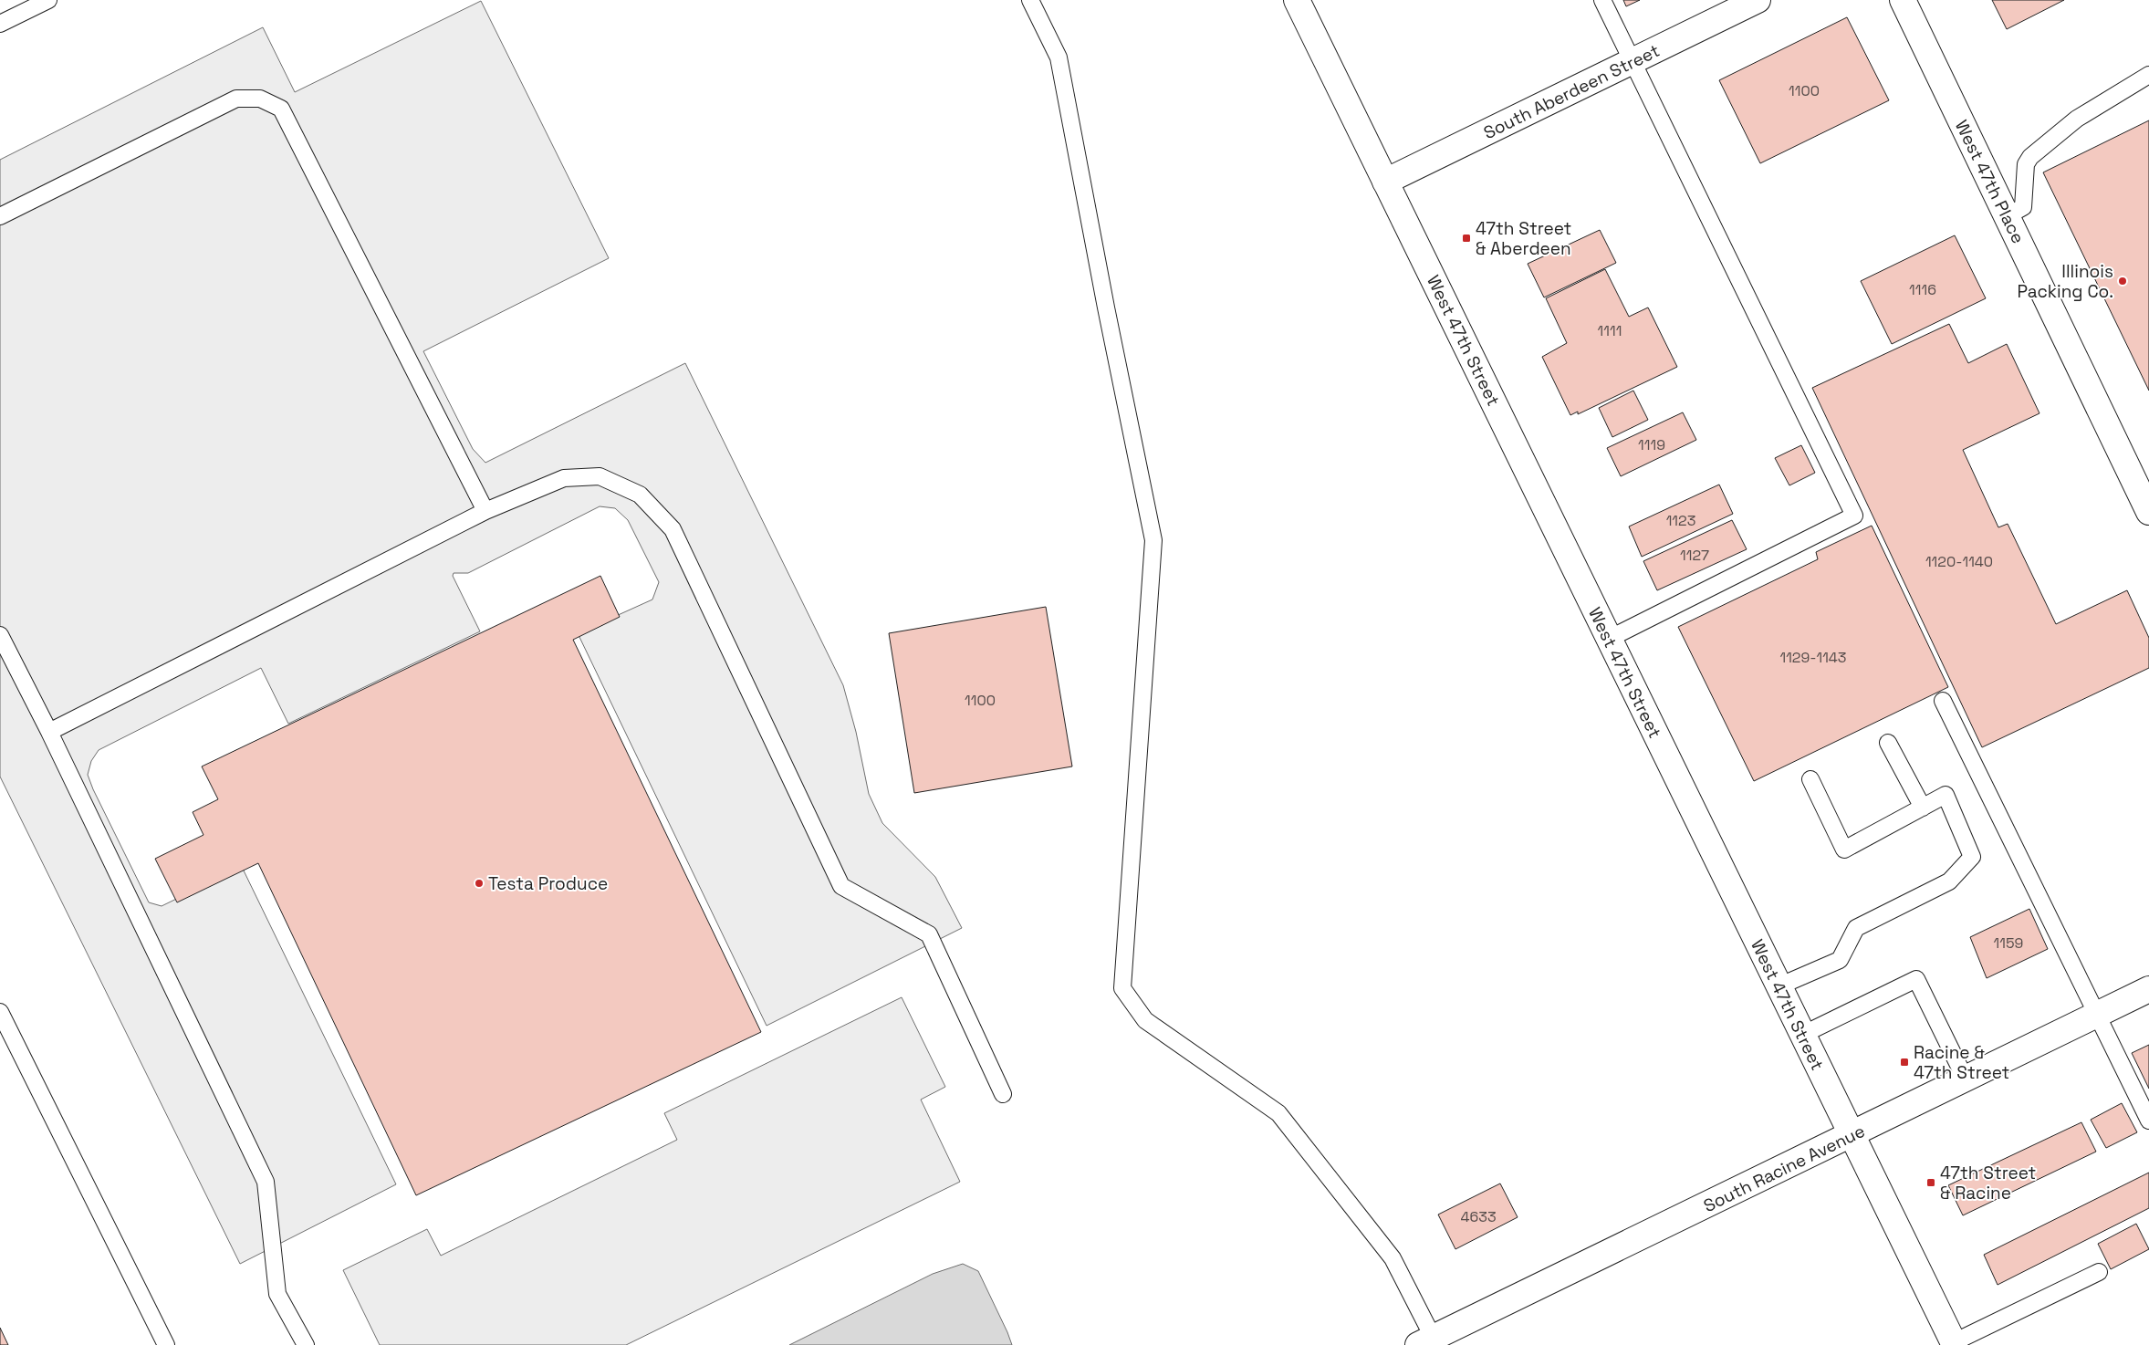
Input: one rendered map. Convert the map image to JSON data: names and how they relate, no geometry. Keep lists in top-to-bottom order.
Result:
{
  "streets": {
    "street": [
      "South Aberdeen Street",
      "West 47th Place",
      "West 47th Street",
      "South Racine Avenue"
    ]
  },
  "crossings": [
    ["South Aberdeen Street", "West 47th Street"],
    ["West 47th Street", "South Racine Avenue"]
  ],
  "places": {
    "transit": ["47th Street & Aberdeen", "Racine & 47th Street", "47th Street & Racine"],
    "other": ["Illinois Packing Co.", "Testa Produce"]
  },
  "house_numbers": [
    "1100",
    "1116",
    "1111",
    "1119",
    "1123",
    "1127",
    "1120-1140",
    "1129-1143",
    "1100",
    "1159",
    "4633"
  ]
}
